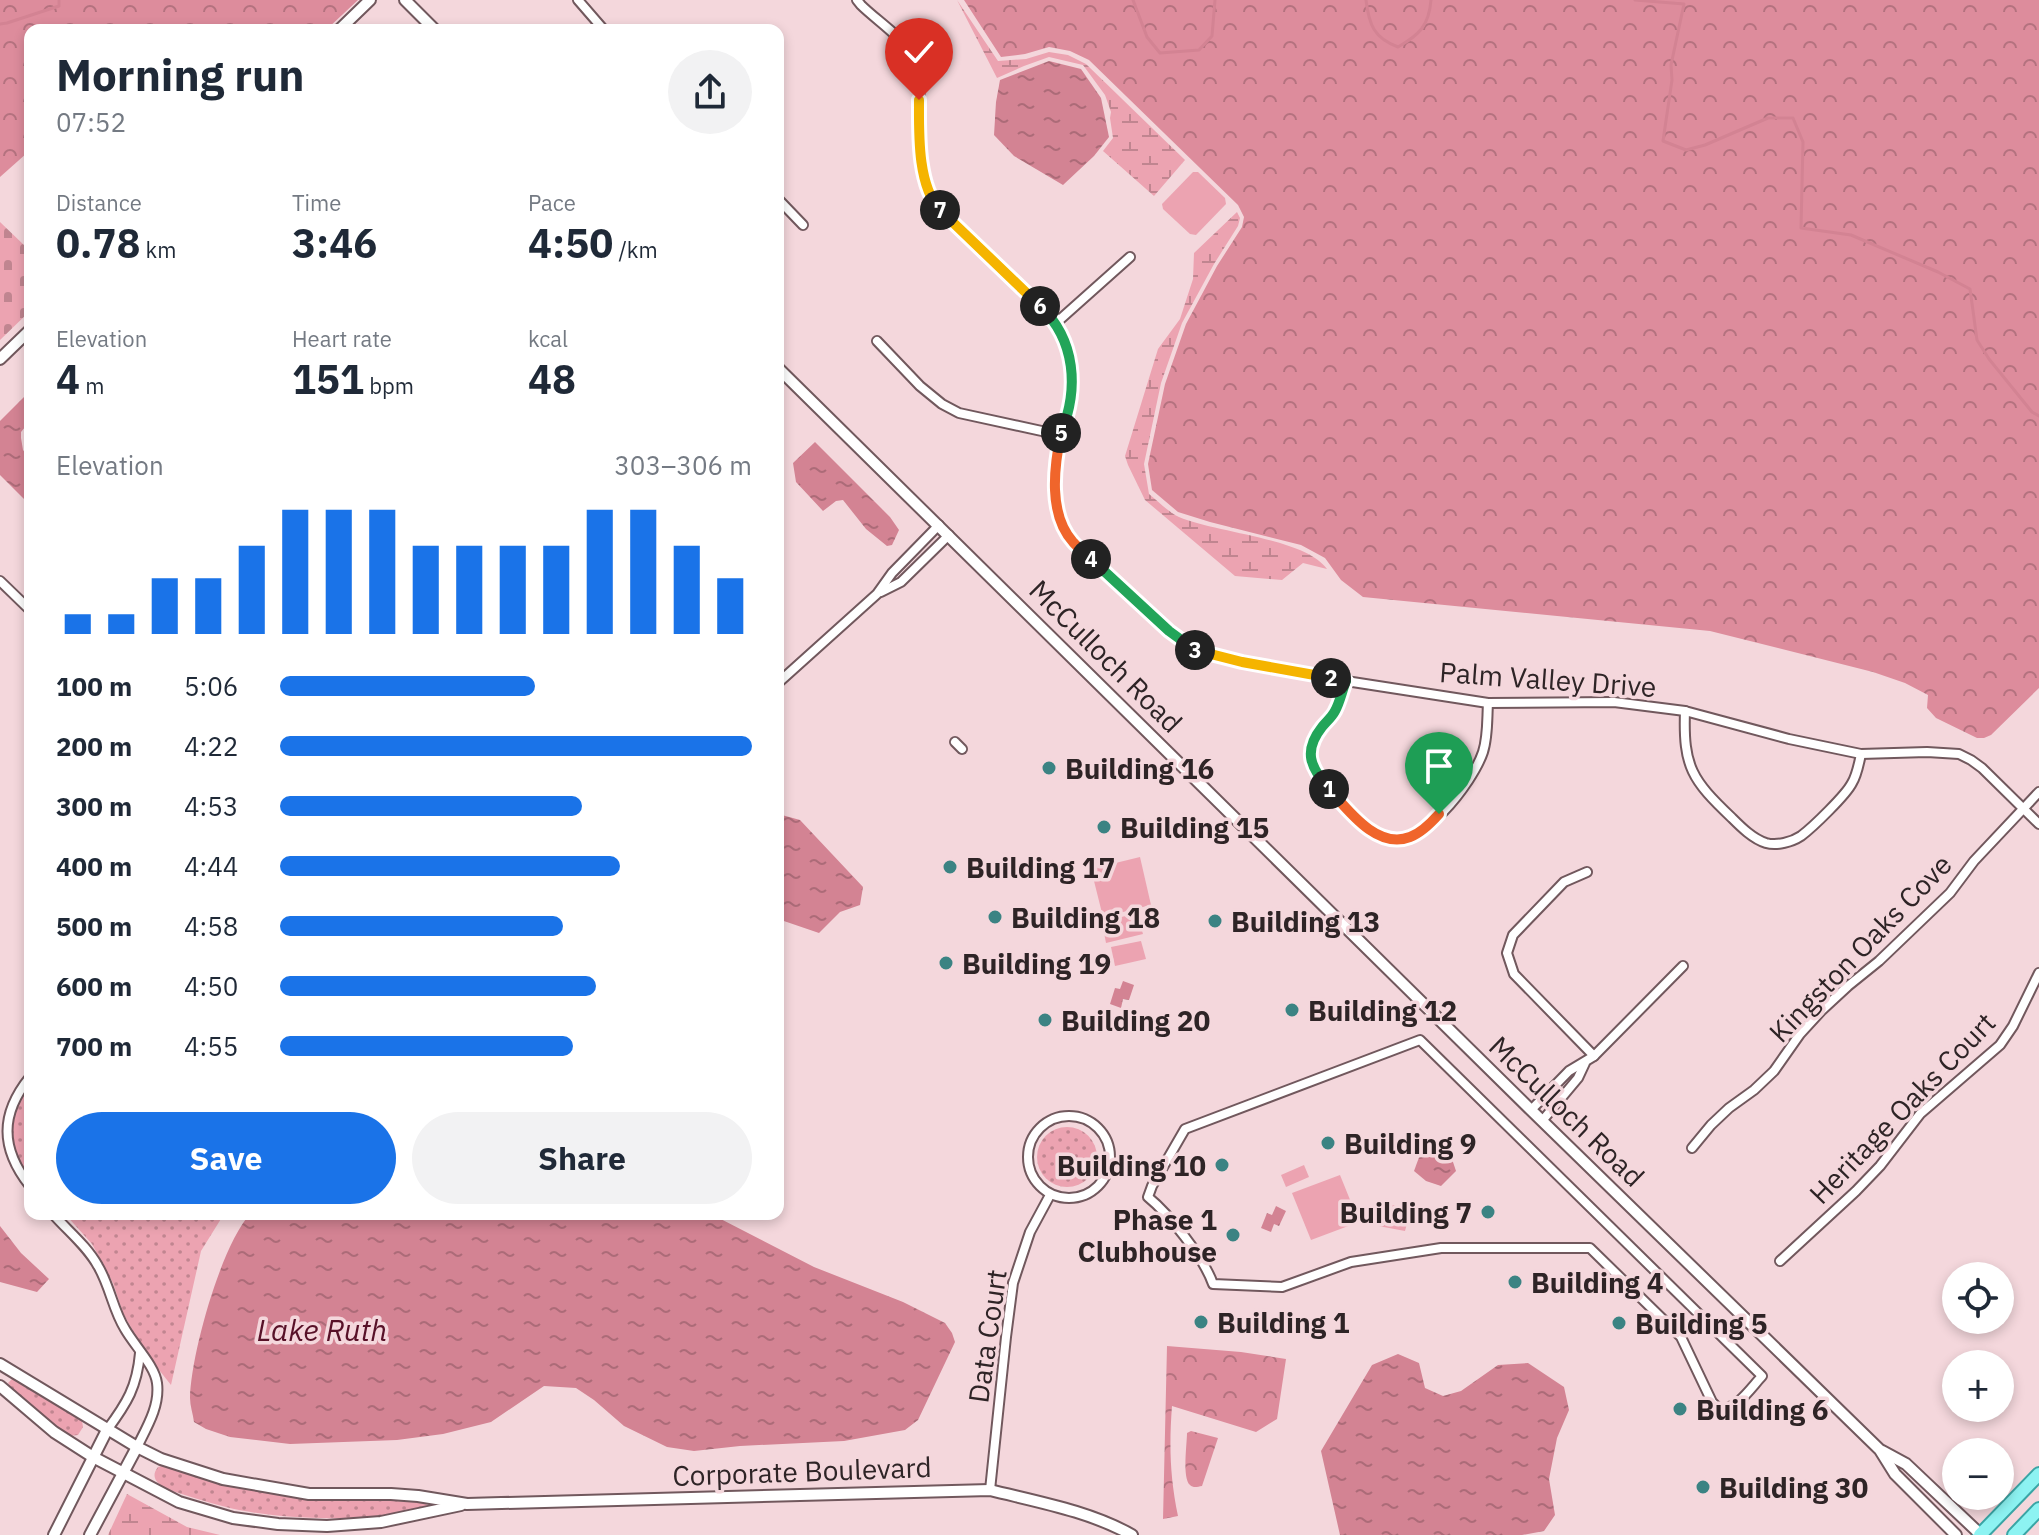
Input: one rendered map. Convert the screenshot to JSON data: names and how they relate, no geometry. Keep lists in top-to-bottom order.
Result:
{
  "streets": {
    "street": [
      "McCulloch Road",
      "Palm Valley Drive",
      "Kingston Oaks Cove",
      "Heritage Oaks Court",
      "Data Court",
      "Corporate Boulevard"
    ]
  },
  "crossings": [
    ["Palm Valley Drive", "Kingston Oaks Cove"],
    ["Data Court", "Corporate Boulevard"]
  ],
  "water": ["Lake Ruth"],
  "places": [
    "Building 16",
    "Building 15",
    "Building 17",
    "Building 18",
    "Building 13",
    "Building 19",
    "Building 12",
    "Building 20",
    "Building 9",
    "Building 10",
    "Building 7",
    "Phase 1 Clubhouse",
    "Building 4",
    "Building 1",
    "Building 5",
    "Building 6",
    "Building 30"
  ],
  "page": {
    "heading": ["Morning run", "07:52"],
    "stats": [
      ["Distance", "0.78 km"],
      ["Time", "3:46"],
      ["Pace", "4:50 /km"],
      ["Elevation", "4 m"],
      ["Heart rate", "151 bpm"],
      ["kcal", "48"]
    ],
    "pins": [
      "7",
      "6",
      "5",
      "4",
      "3",
      "2",
      "1"
    ],
    "chart": ["Elevation", "303–306 m"],
    "list": [
      {
        "name": "100 m",
        "note": "5:06"
      },
      {
        "name": "200 m",
        "note": "4:22"
      },
      {
        "name": "300 m",
        "note": "4:53"
      },
      {
        "name": "400 m",
        "note": "4:44"
      },
      {
        "name": "500 m",
        "note": "4:58"
      },
      {
        "name": "600 m",
        "note": "4:50"
      },
      {
        "name": "700 m",
        "note": "4:55"
      }
    ],
    "buttons": ["Save", "Share"],
    "map_buttons": ["+", "−"]
  }
}
